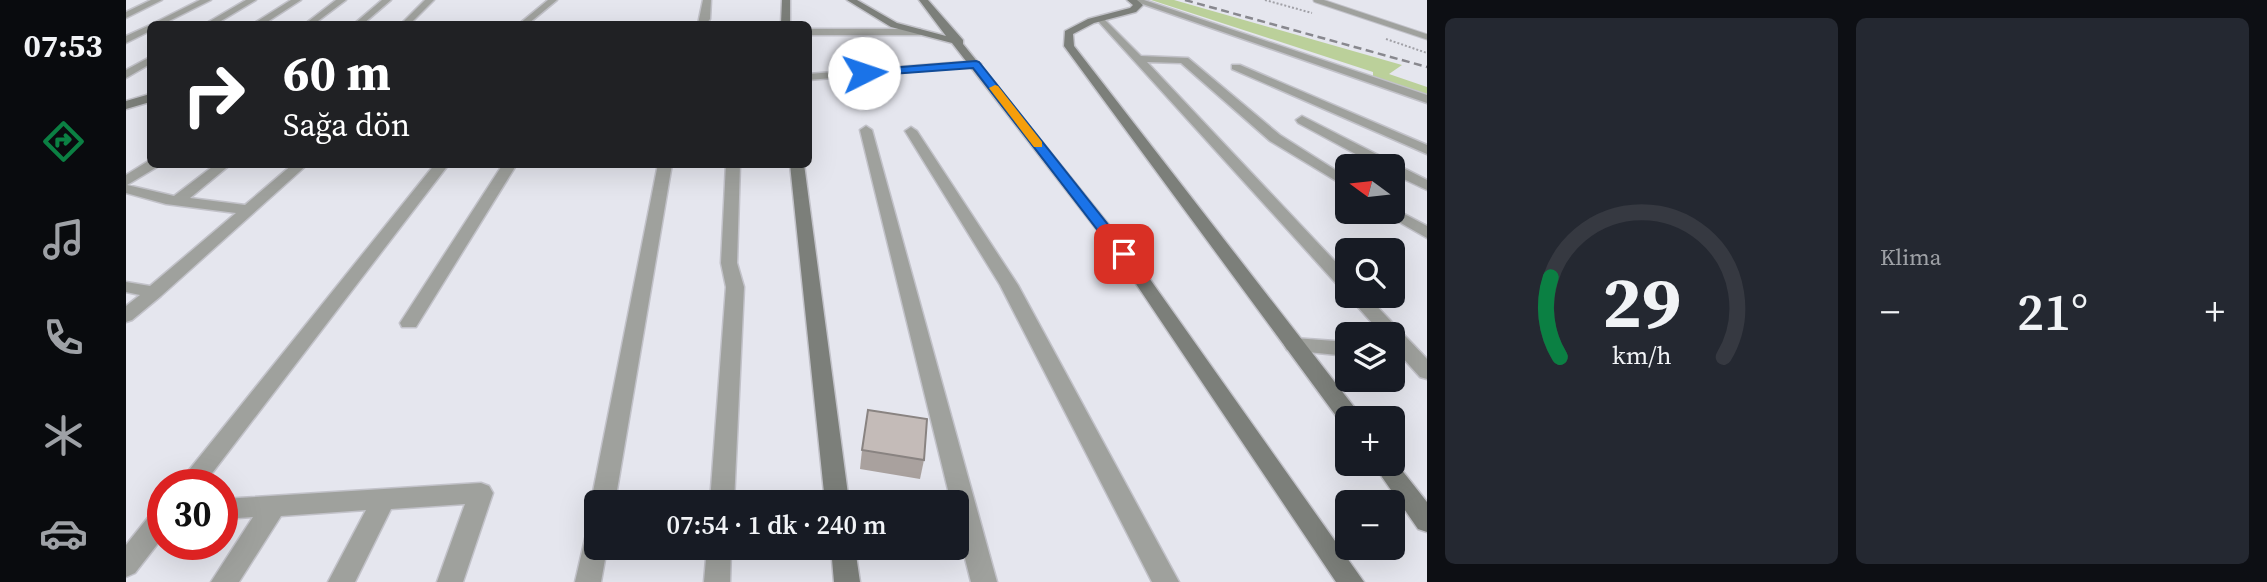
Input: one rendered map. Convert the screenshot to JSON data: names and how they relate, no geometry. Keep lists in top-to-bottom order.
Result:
{
  "north": "left",
  "page": {
    "tabs": "07:53",
    "tile": "Klima",
    "turn": ["60 m", "Sağa dön"],
    "map_buttons": ["+", "−"],
    "heat": ["−", "21°", "+"],
    "limit": "30",
    "trip": "07:54 · 1 dk · 240 m",
    "gauge": ["29", "km/h"]
  }
}
